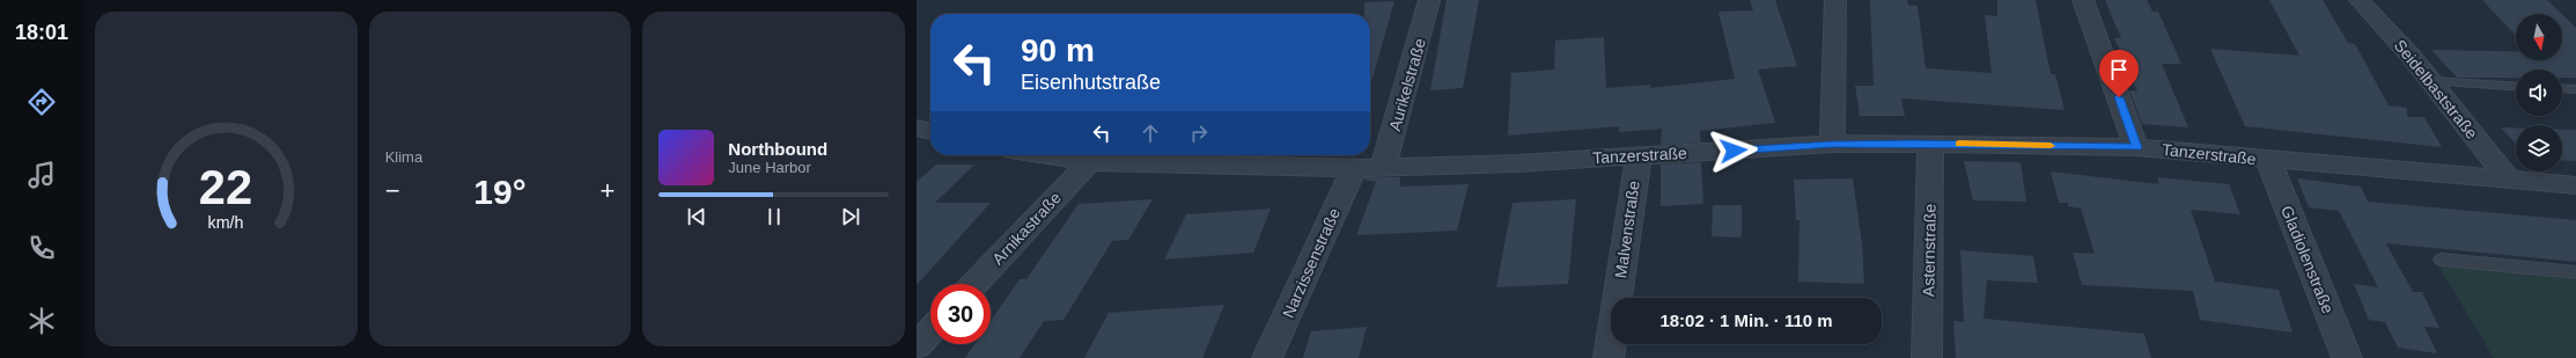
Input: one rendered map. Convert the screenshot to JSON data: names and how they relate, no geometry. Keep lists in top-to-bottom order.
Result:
{
  "streets": {
    "street": [
      "Aurikelstraße",
      "Seidelbaststraße",
      "Tanzerstraße",
      "Arnikastraße",
      "Malvenstraße",
      "Asternstraße",
      "Gladiolenstraße",
      "Narzissenstraße"
    ]
  },
  "crossings": [
    ["Aurikelstraße", "Tanzerstraße"],
    ["Seidelbaststraße", "Tanzerstraße"],
    ["Tanzerstraße", "Arnikastraße"],
    ["Tanzerstraße", "Malvenstraße"],
    ["Tanzerstraße", "Asternstraße"],
    ["Tanzerstraße", "Gladiolenstraße"],
    ["Tanzerstraße", "Narzissenstraße"]
  ],
  "north": "bottom",
  "page": {
    "tabs": "18:01",
    "tile": "Klima",
    "turn": ["90 m", "Eisenhutstraße"],
    "song": ["Northbound", "June Harbor"],
    "heat": ["−", "19°", "+"],
    "limit": "30",
    "trip": "18:02 · 1 Min. · 110 m",
    "gauge": ["22", "km/h"]
  }
}
